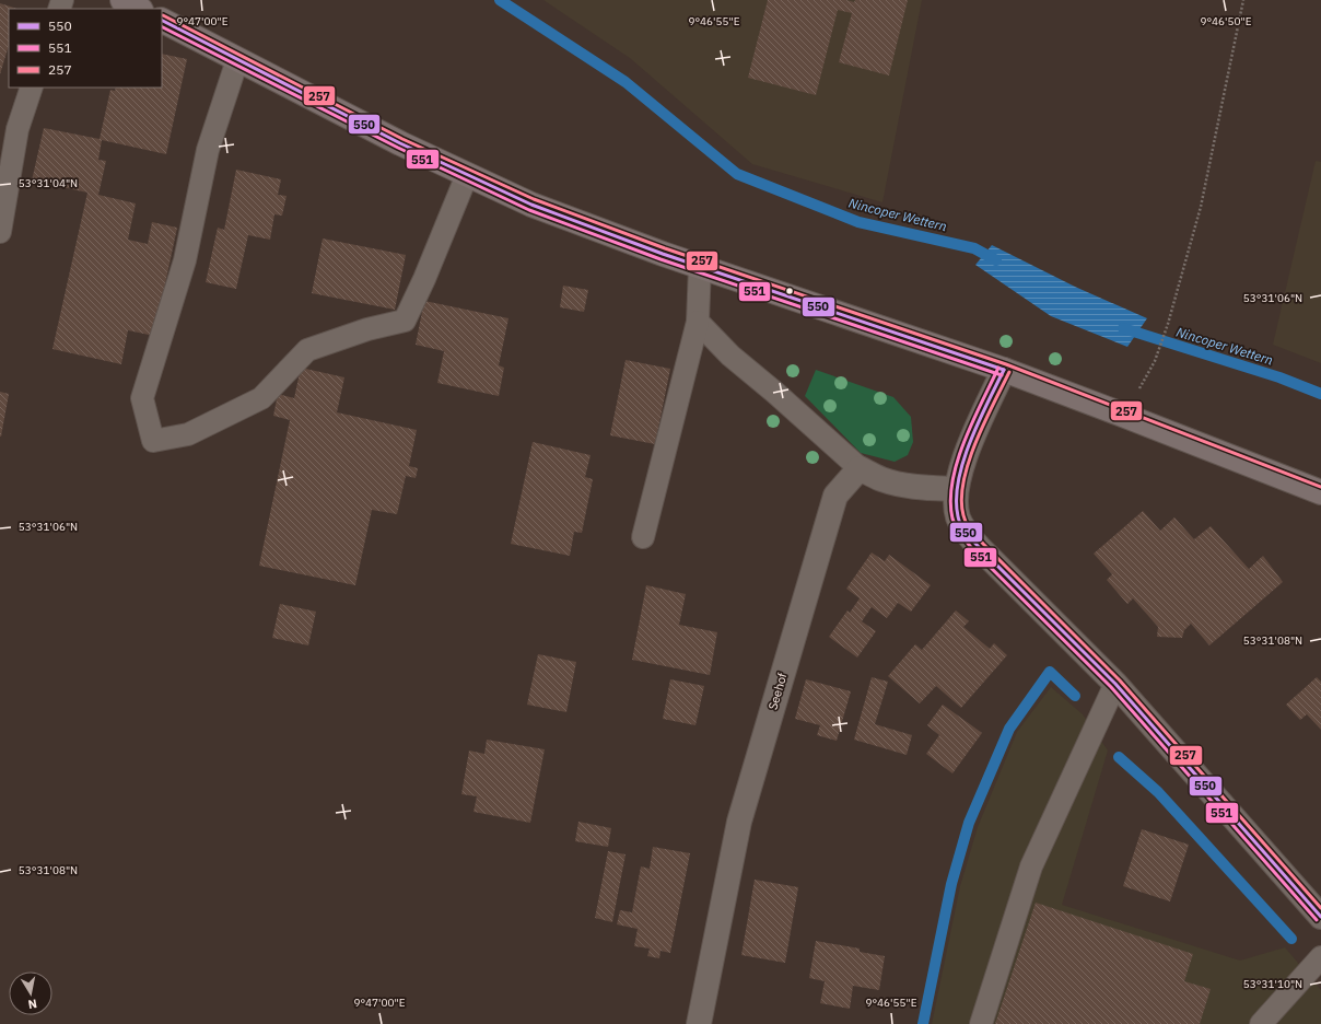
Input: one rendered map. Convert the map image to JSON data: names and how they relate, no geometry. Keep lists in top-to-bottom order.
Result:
{
  "streets": {
    "street": ["Seehof"]
  },
  "water": ["Nincoper Wettern"],
  "lines": ["transit line 257", "transit line 550", "transit line 551"],
  "legend": ["550", "551", "257"],
  "north": "bottom",
  "coordinates": [
    "9°47'00\"E",
    "9°46'55\"E",
    "9°46'50\"E",
    "53°31'04\"N",
    "53°31'06\"N",
    "53°31'08\"N",
    "53°31'10\"N"
  ]
}
